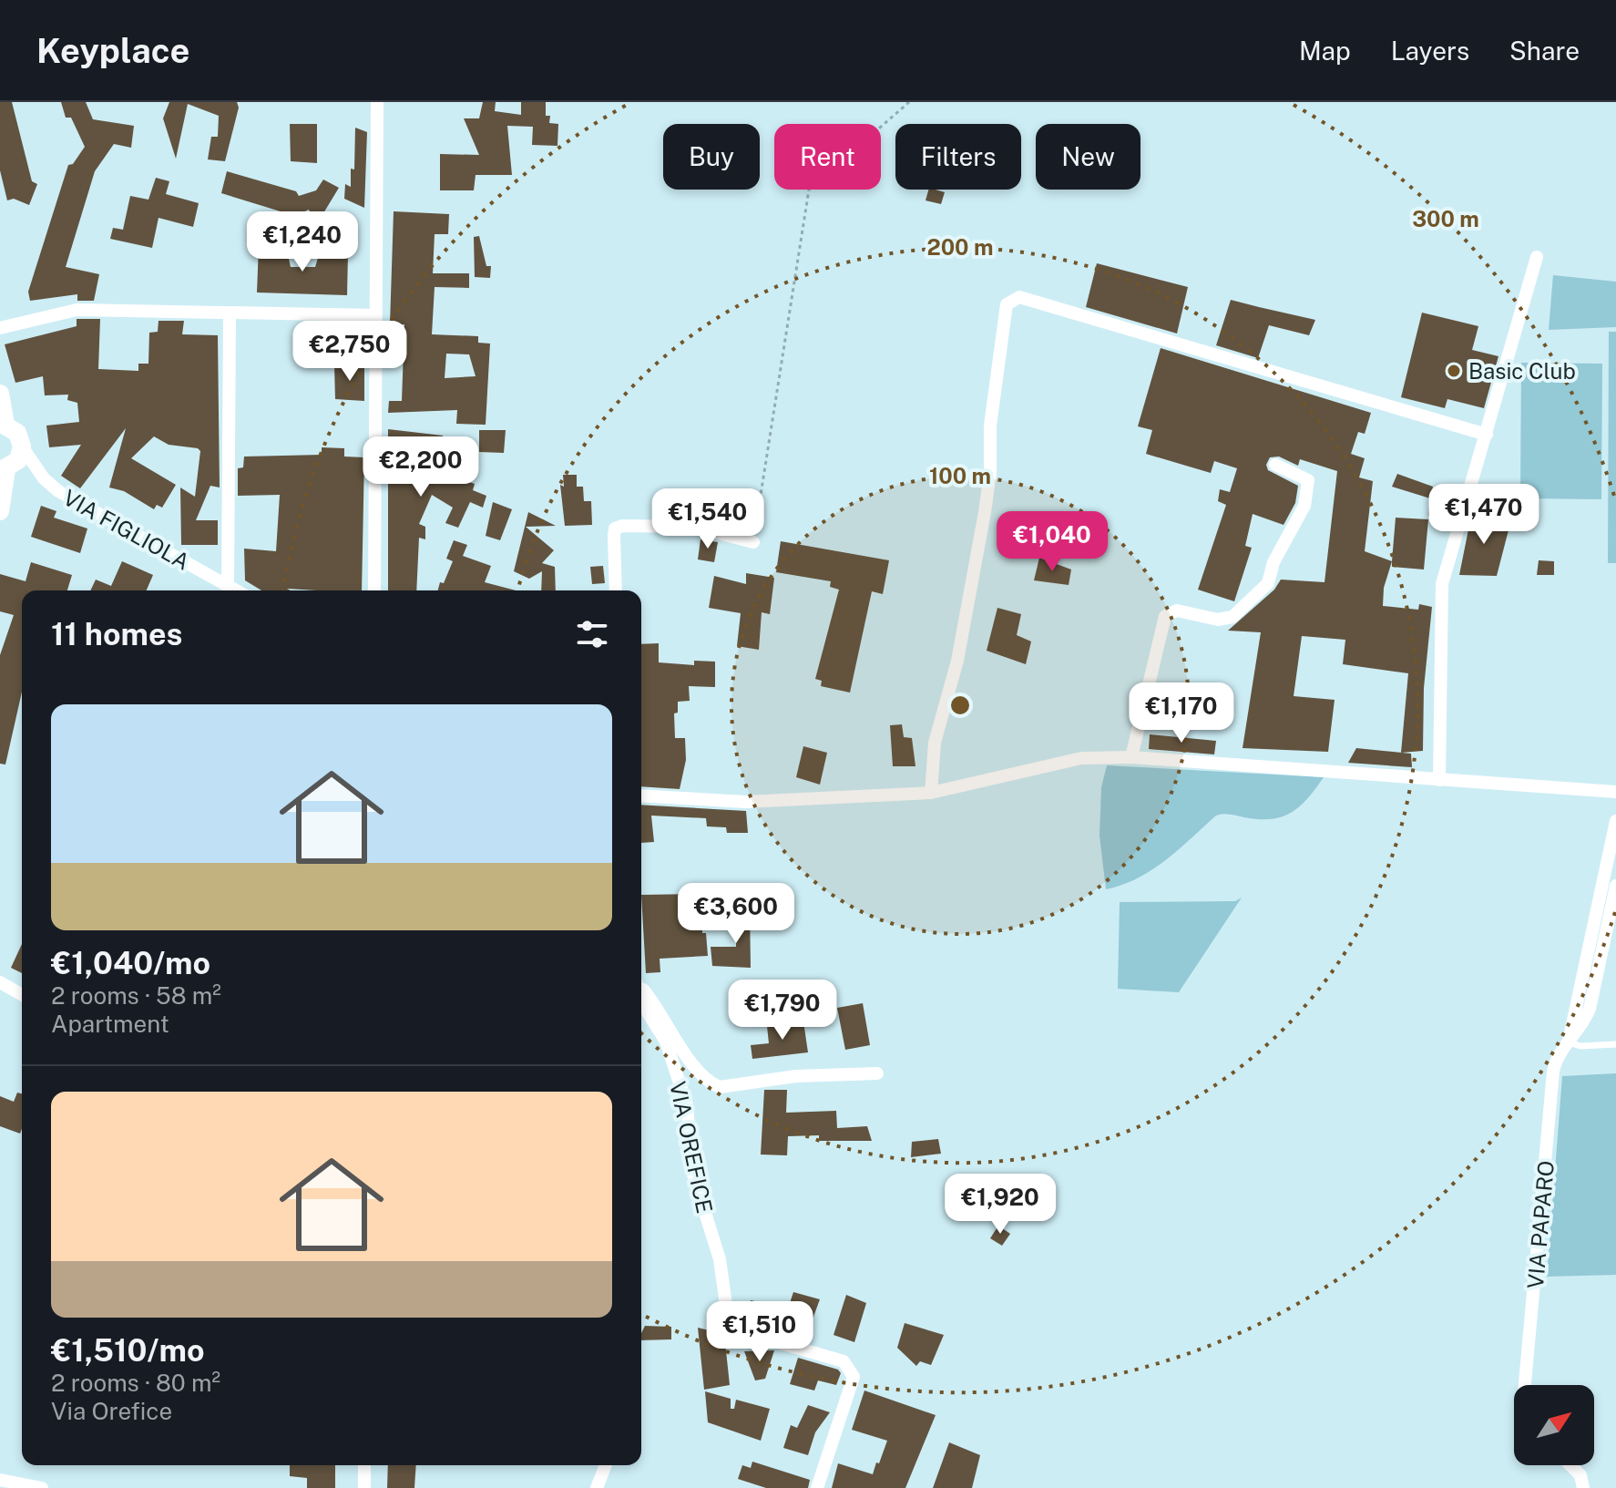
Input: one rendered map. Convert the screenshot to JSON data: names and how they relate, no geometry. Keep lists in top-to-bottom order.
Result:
{
  "streets": {
    "street": ["VIA FIGLIOLA", "VIA OREFICE", "VIA PAPARO"]
  },
  "places": ["Basic Club"],
  "north": "top right",
  "page": {
    "header": "Keyplace",
    "nav": ["Map", "Layers", "Share"],
    "chip": [
      "Buy",
      "Rent",
      "Filters",
      "New"
    ],
    "price": [
      "€1,240",
      "€2,750",
      "€2,200",
      "€1,470",
      "€1,540",
      "€1,040",
      "€1,170",
      "€3,600",
      "€1,790",
      "€1,920",
      "€1,510"
    ],
    "heading": "11 homes",
    "list": [
      {
        "name": "€1,040/mo",
        "note": "2 rooms · 58 m² · Apartment"
      },
      {
        "name": "€1,510/mo",
        "note": "2 rooms · 80 m² · Via Orefice"
      }
    ]
  },
  "rings": ["300 m", "200 m", "100 m"]
}
